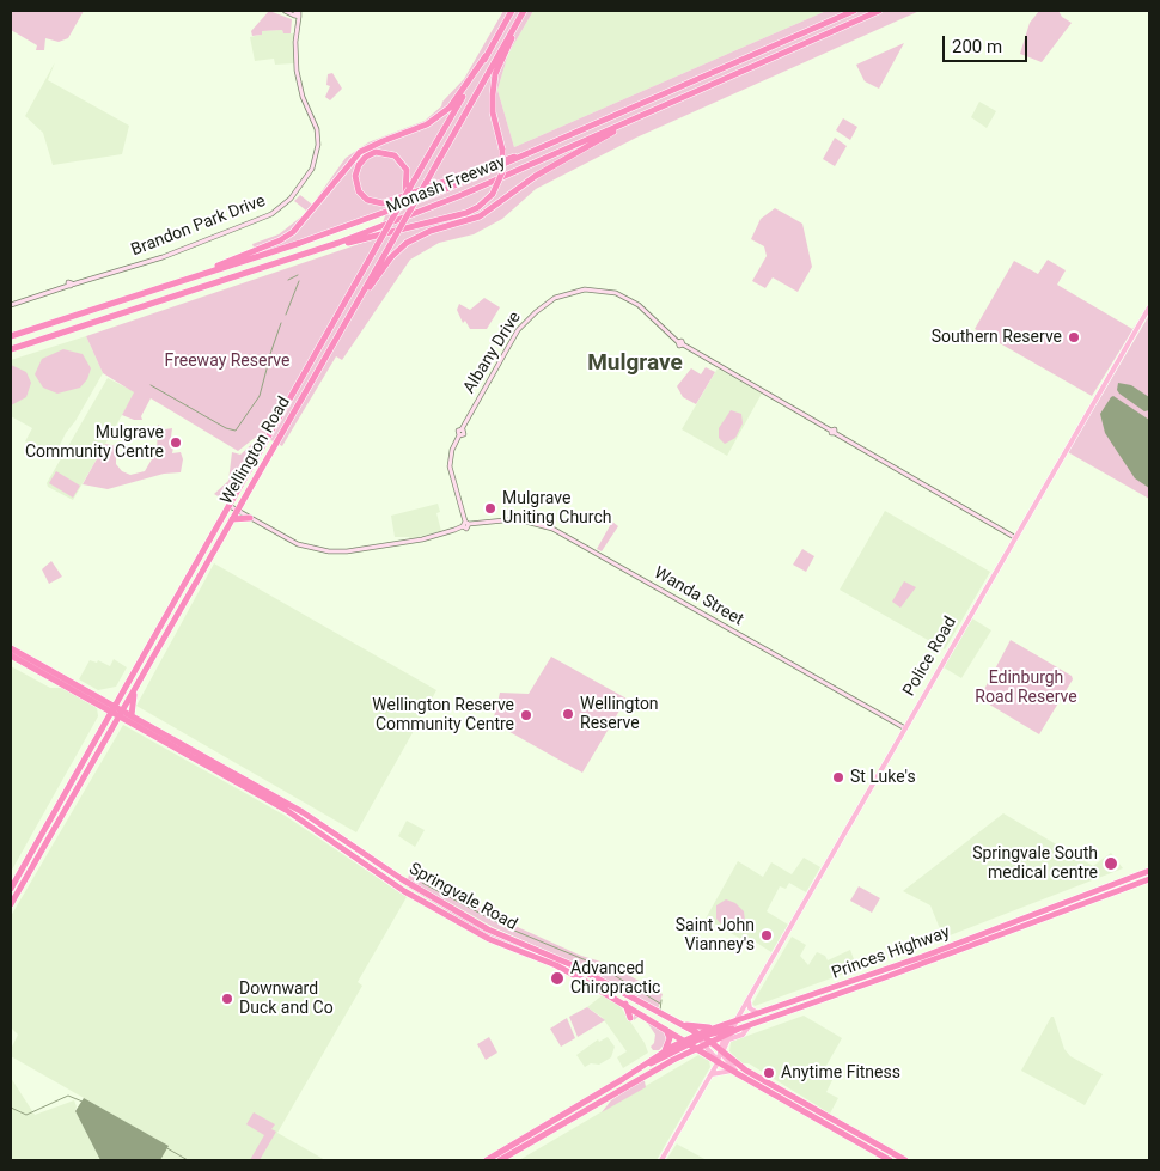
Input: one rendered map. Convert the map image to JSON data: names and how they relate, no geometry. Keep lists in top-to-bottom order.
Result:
{
  "streets": {
    "highway": [
      "Monash Freeway",
      "Wellington Road",
      "Springvale Road",
      "Princes Highway"
    ],
    "main road": ["Police Road"],
    "street": ["Brandon Park Drive", "Albany Drive", "Wanda Street"]
  },
  "crossings": [
    ["Albany Drive", "Wanda Street"],
    ["Albany Drive", "Police Road"],
    ["Wellington Road", "Wanda Street"],
    ["Wellington Road", "Springvale Road"],
    ["Wanda Street", "Police Road"],
    ["Police Road", "Springvale Road"],
    ["Police Road", "Princes Highway"],
    ["Springvale Road", "Princes Highway"]
  ],
  "districts": ["Mulgrave"],
  "parks": ["Freeway Reserve", "Edinburgh Road Reserve"],
  "places": [
    "Southern Reserve",
    "Mulgrave Community Centre",
    "Mulgrave Uniting Church",
    "Wellington Reserve",
    "Wellington Reserve Community Centre",
    "St Luke's",
    "Springvale South medical centre",
    "Saint John Vianney's",
    "Advanced Chiropractic",
    "Downward Duck and Co",
    "Anytime Fitness"
  ],
  "scale_bar": "200 m"
}
